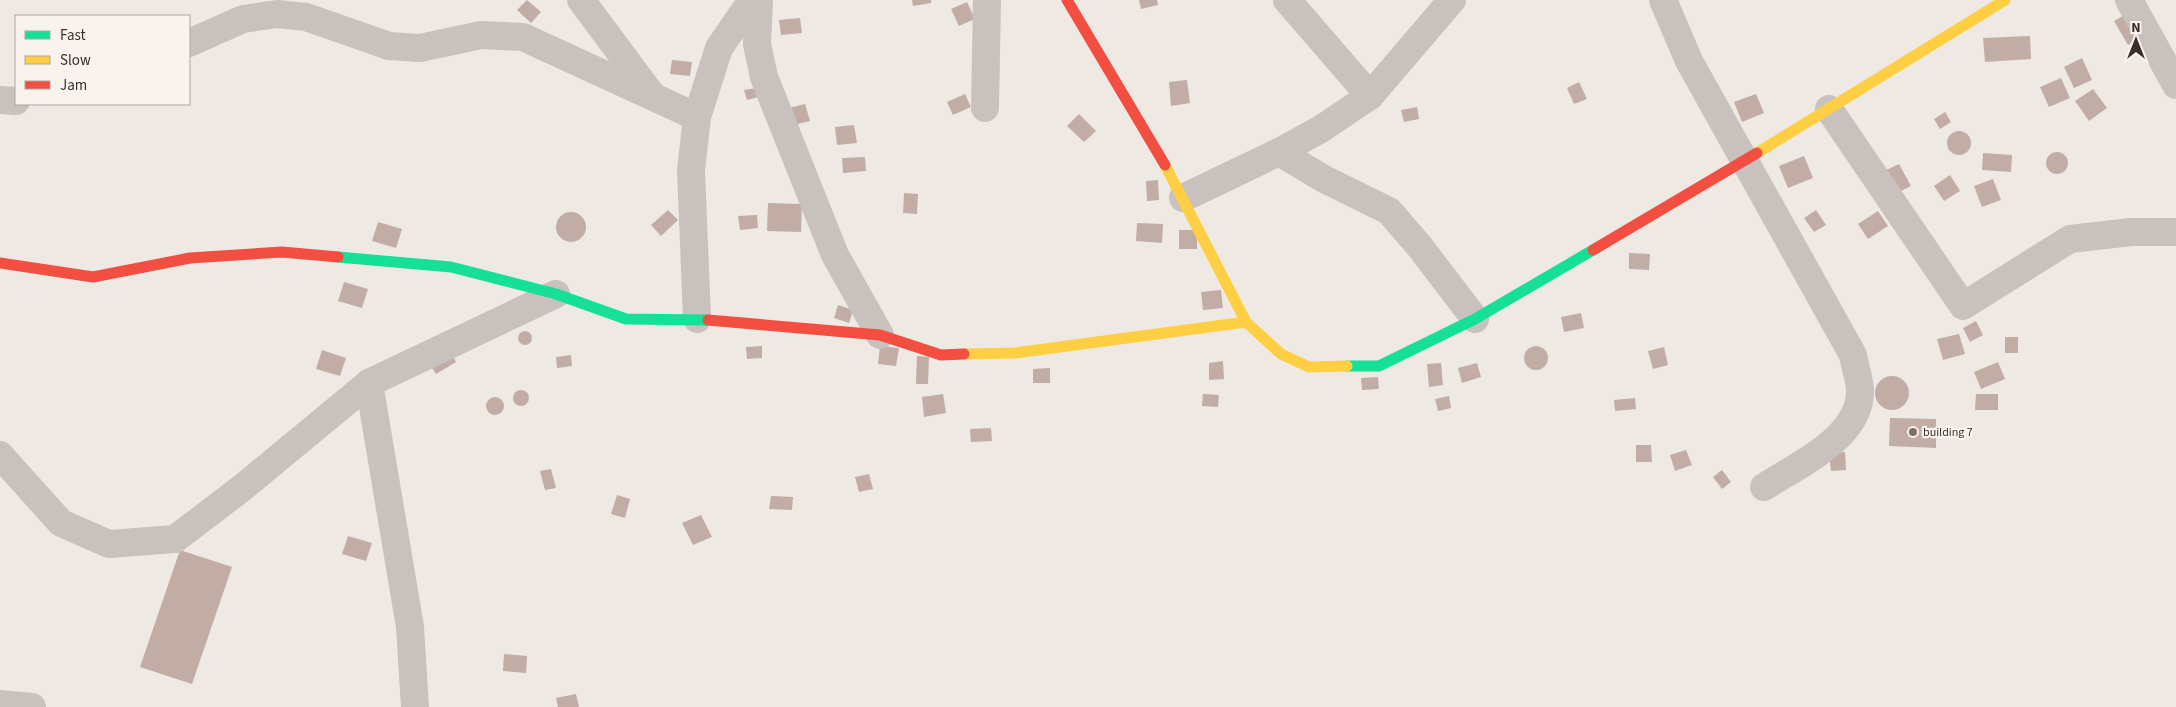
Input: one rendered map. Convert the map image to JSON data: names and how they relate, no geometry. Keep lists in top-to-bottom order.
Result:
{
  "places": ["building 7"],
  "legend": ["Fast", "Slow", "Jam"],
  "north": "top"
}
